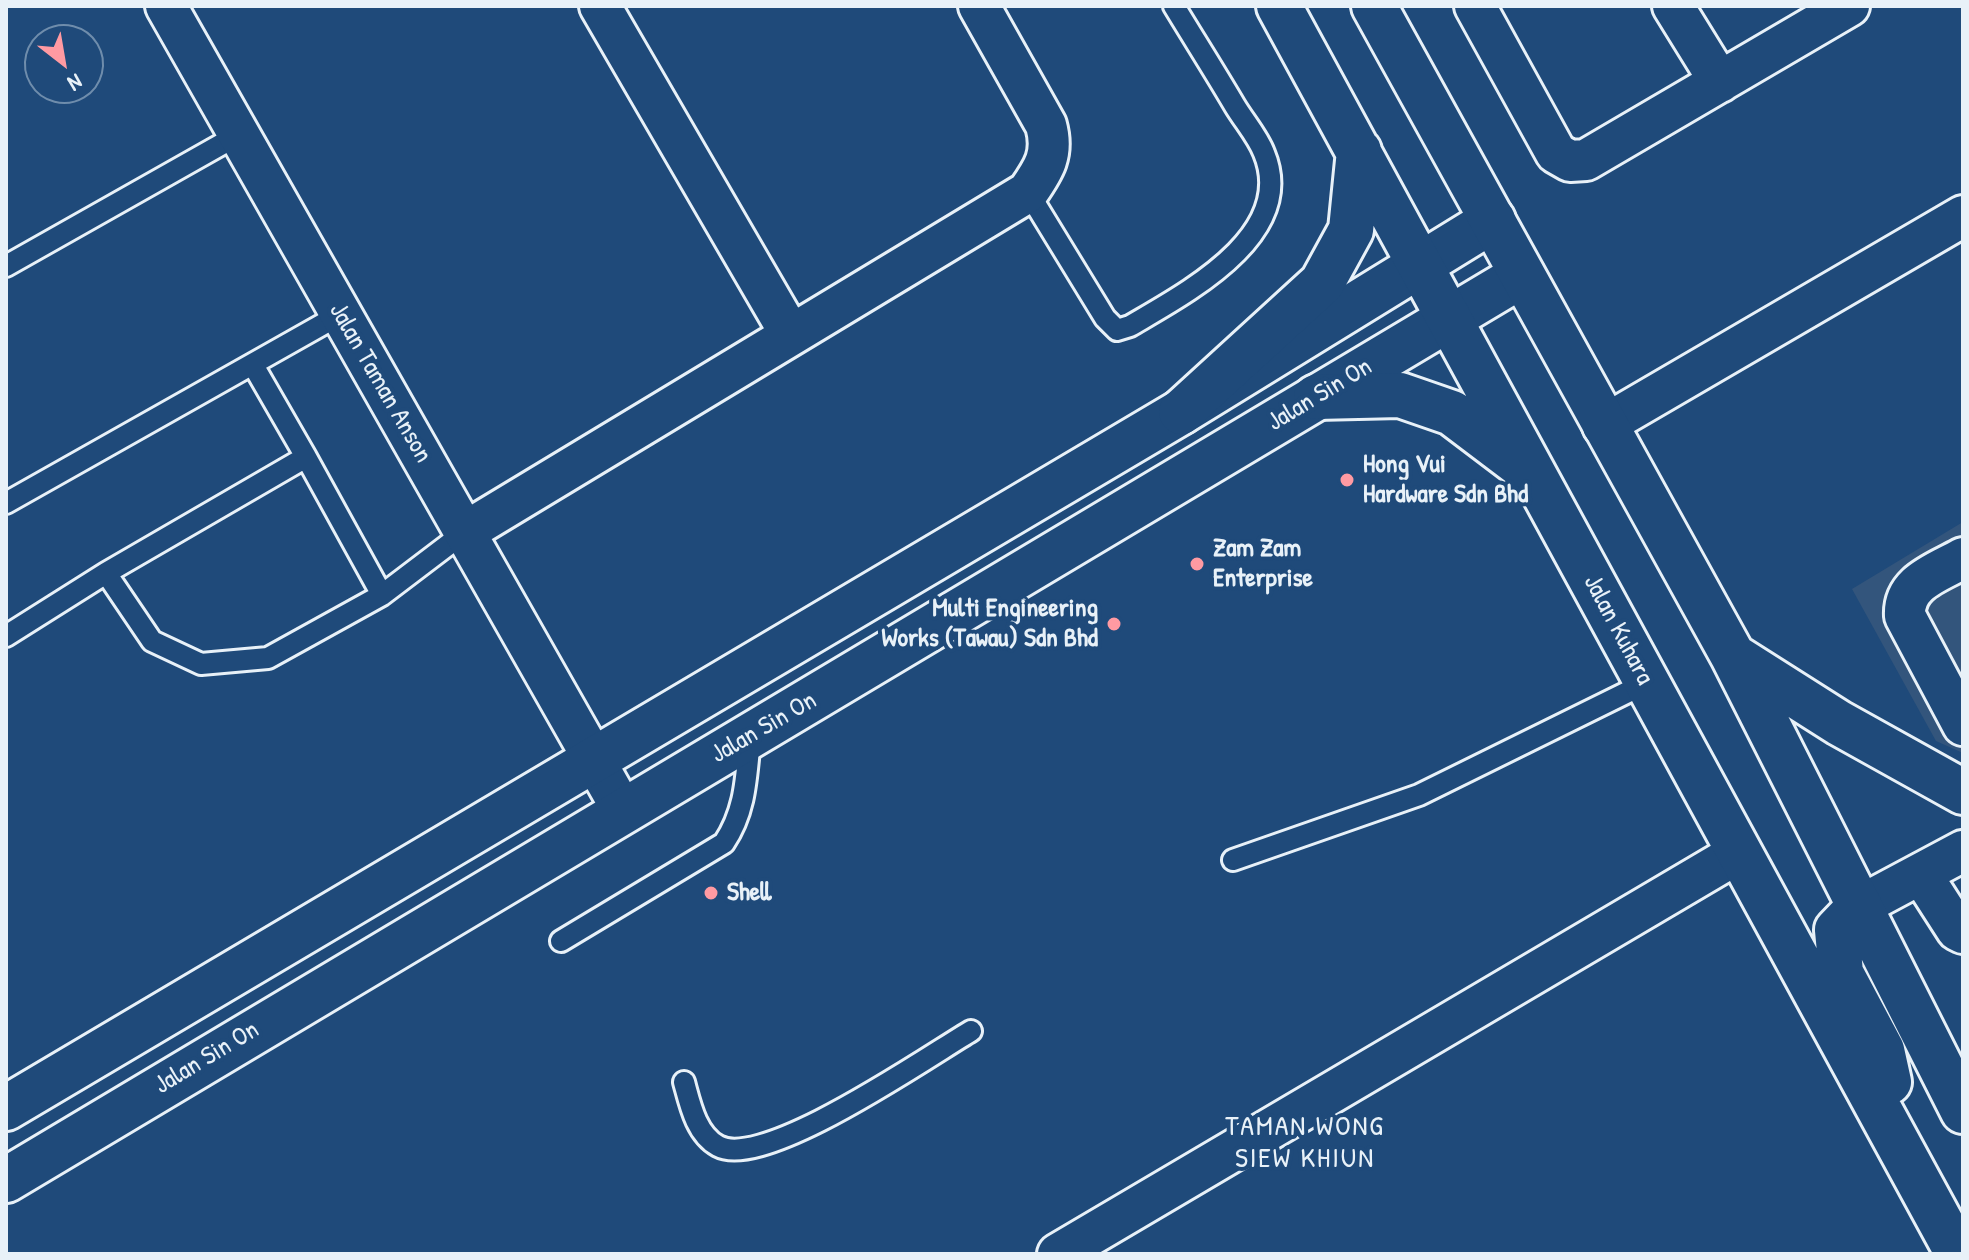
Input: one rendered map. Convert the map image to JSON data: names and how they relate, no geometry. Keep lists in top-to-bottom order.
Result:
{
  "streets": {
    "main road": ["Jalan Sin On", "Jalan Kuhara"],
    "street": ["Jalan Taman Anson"]
  },
  "crossings": [
    ["Jalan Taman Anson", "Jalan Sin On"],
    ["Jalan Sin On", "Jalan Kuhara"]
  ],
  "districts": ["TAMAN WONG SIEW KHIUN"],
  "places": [
    "Hong Vui Hardware Sdn Bhd",
    "Zam Zam Enterprise",
    "Multi Engineering Works (Tawau) Sdn Bhd",
    "Shell"
  ],
  "north": "bottom right"
}
